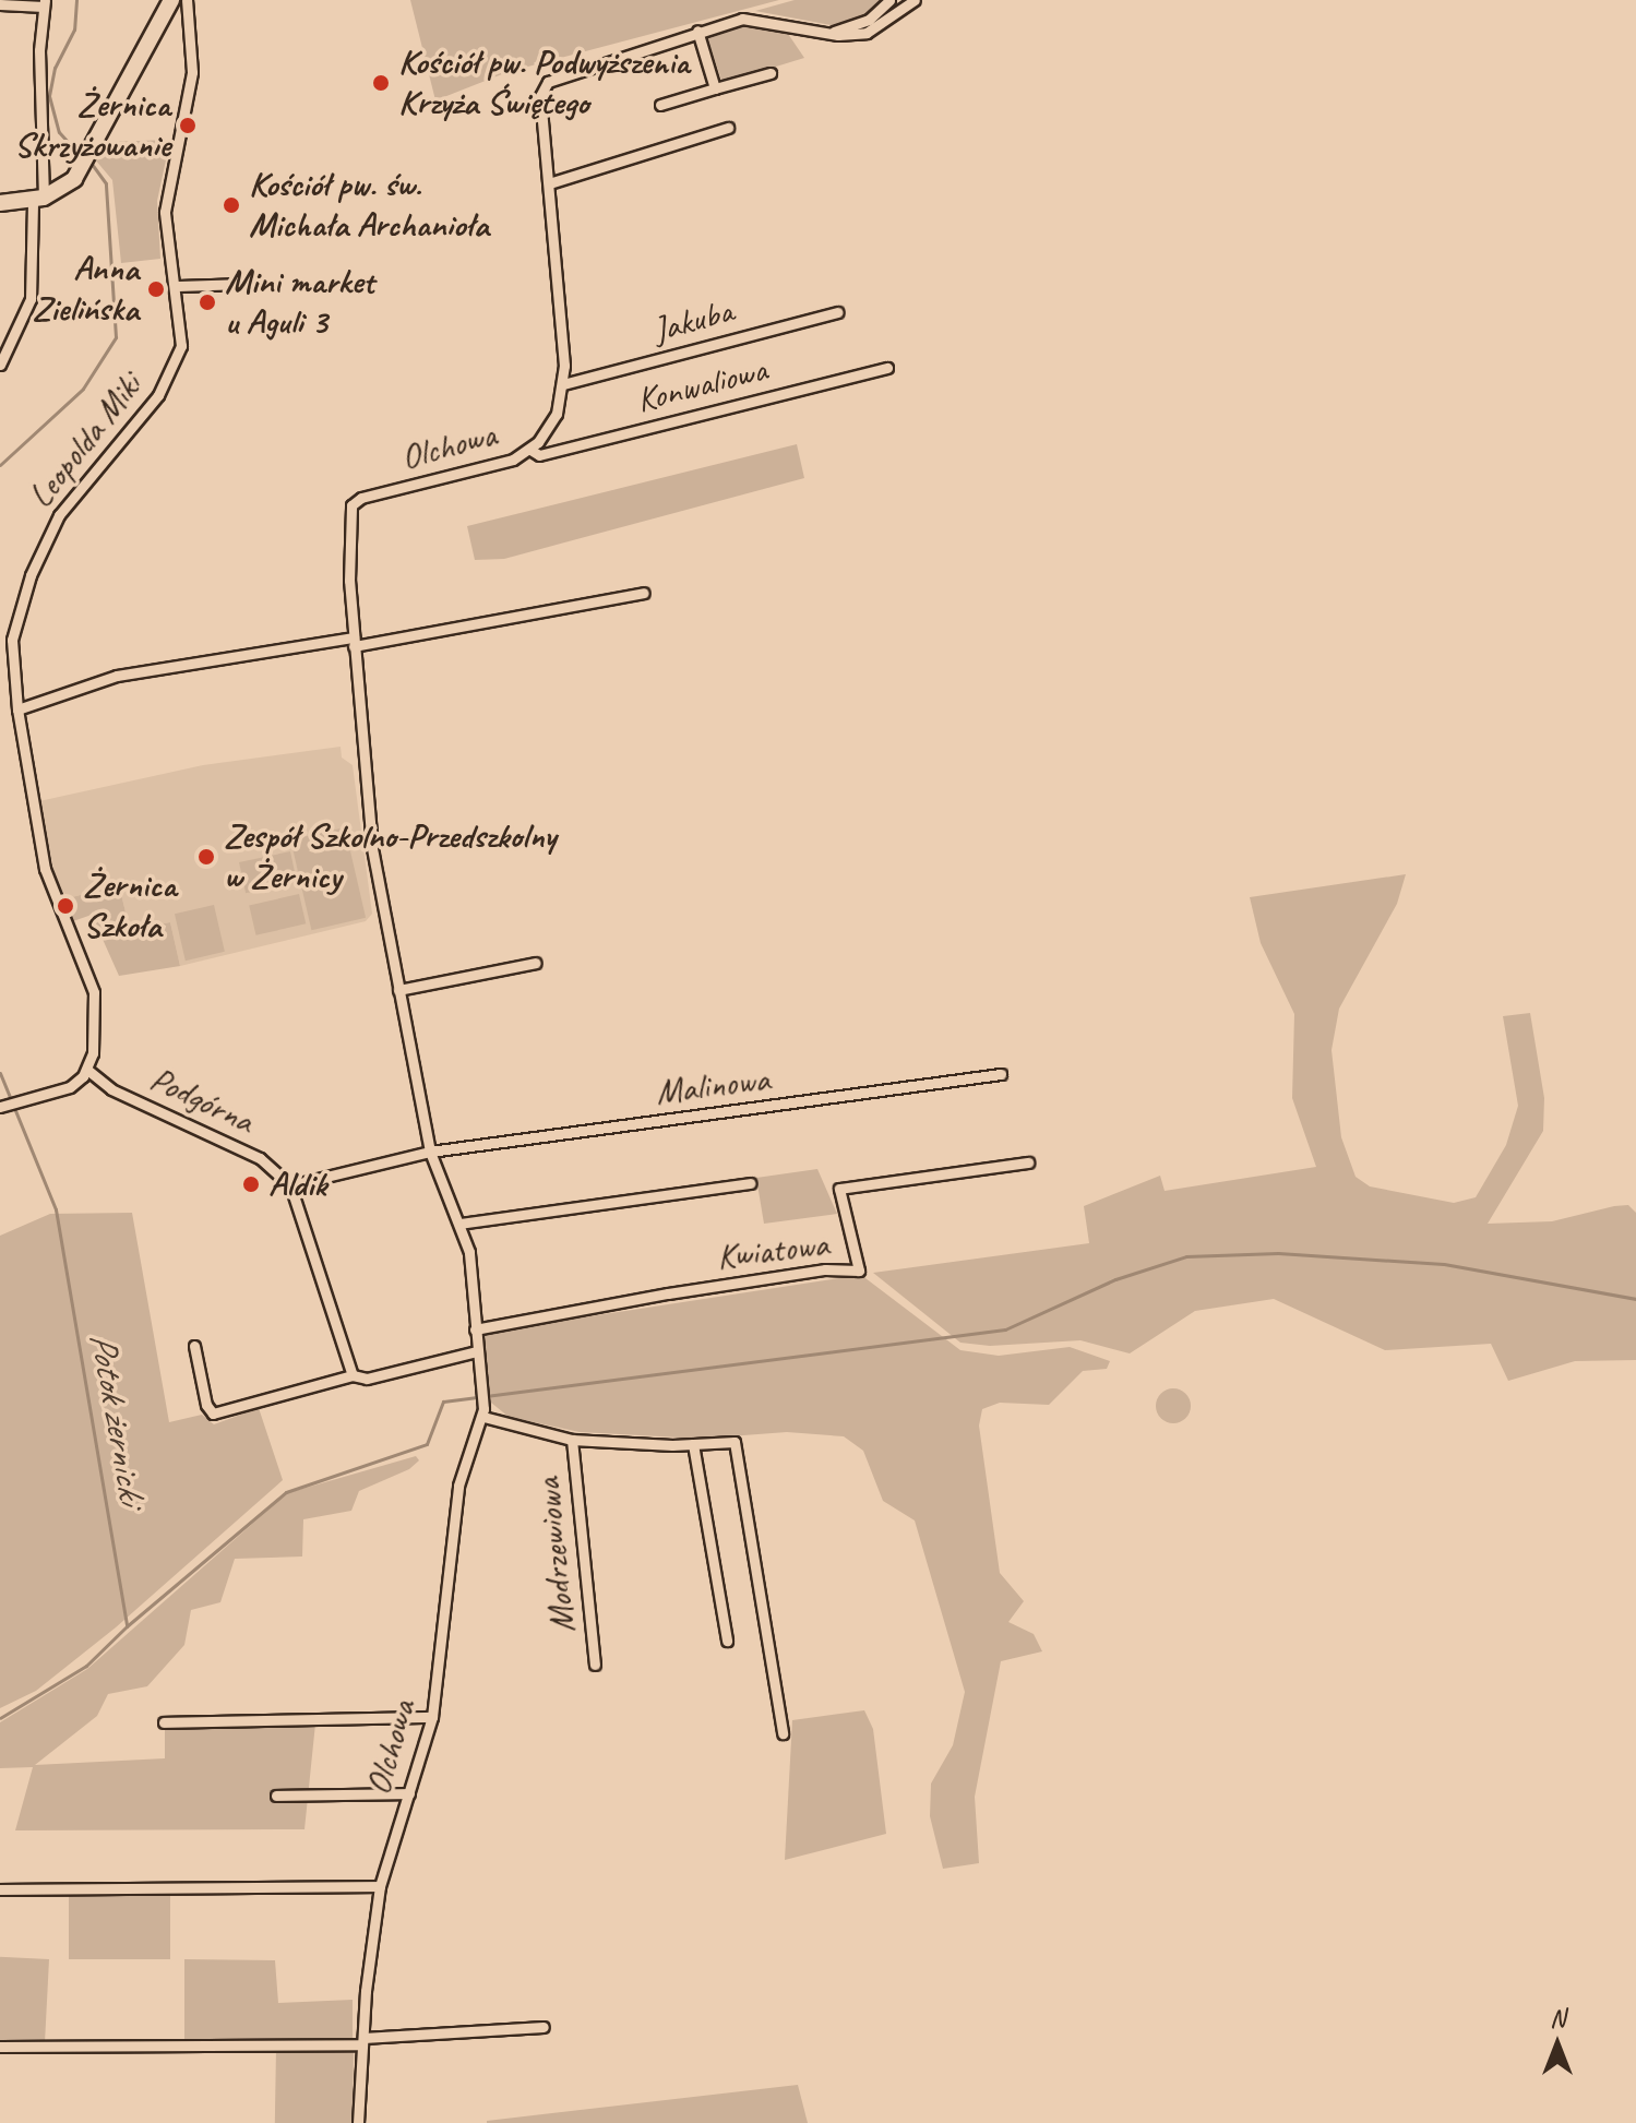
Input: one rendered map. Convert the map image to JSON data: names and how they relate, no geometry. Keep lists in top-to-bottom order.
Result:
{
  "streets": {
    "street": [
      "Jakuba",
      "Konwaliowa",
      "Leopolda Miki",
      "Olchowa",
      "Malinowa",
      "Podgórna",
      "Kwiatowa",
      "Modrzewiowa"
    ]
  },
  "crossings": [
    ["Jakuba", "Olchowa"],
    ["Konwaliowa", "Olchowa"],
    ["Leopolda Miki", "Podgórna"],
    ["Olchowa", "Malinowa"],
    ["Olchowa", "Kwiatowa"]
  ],
  "water": ["Potok żernicki"],
  "places": [
    "Kościół pw. Podwyższenia Krzyża Świętego",
    "Żernica Skrzyżowanie",
    "Kościół pw. św. Michała Archanioła",
    "Anna Zielińska",
    "Mini market u Aguli 3",
    "Zespół Szkolno-Przedszkolny w Żernicy",
    "Żernica Szkoła",
    "Aldik"
  ],
  "north": "top"
}
